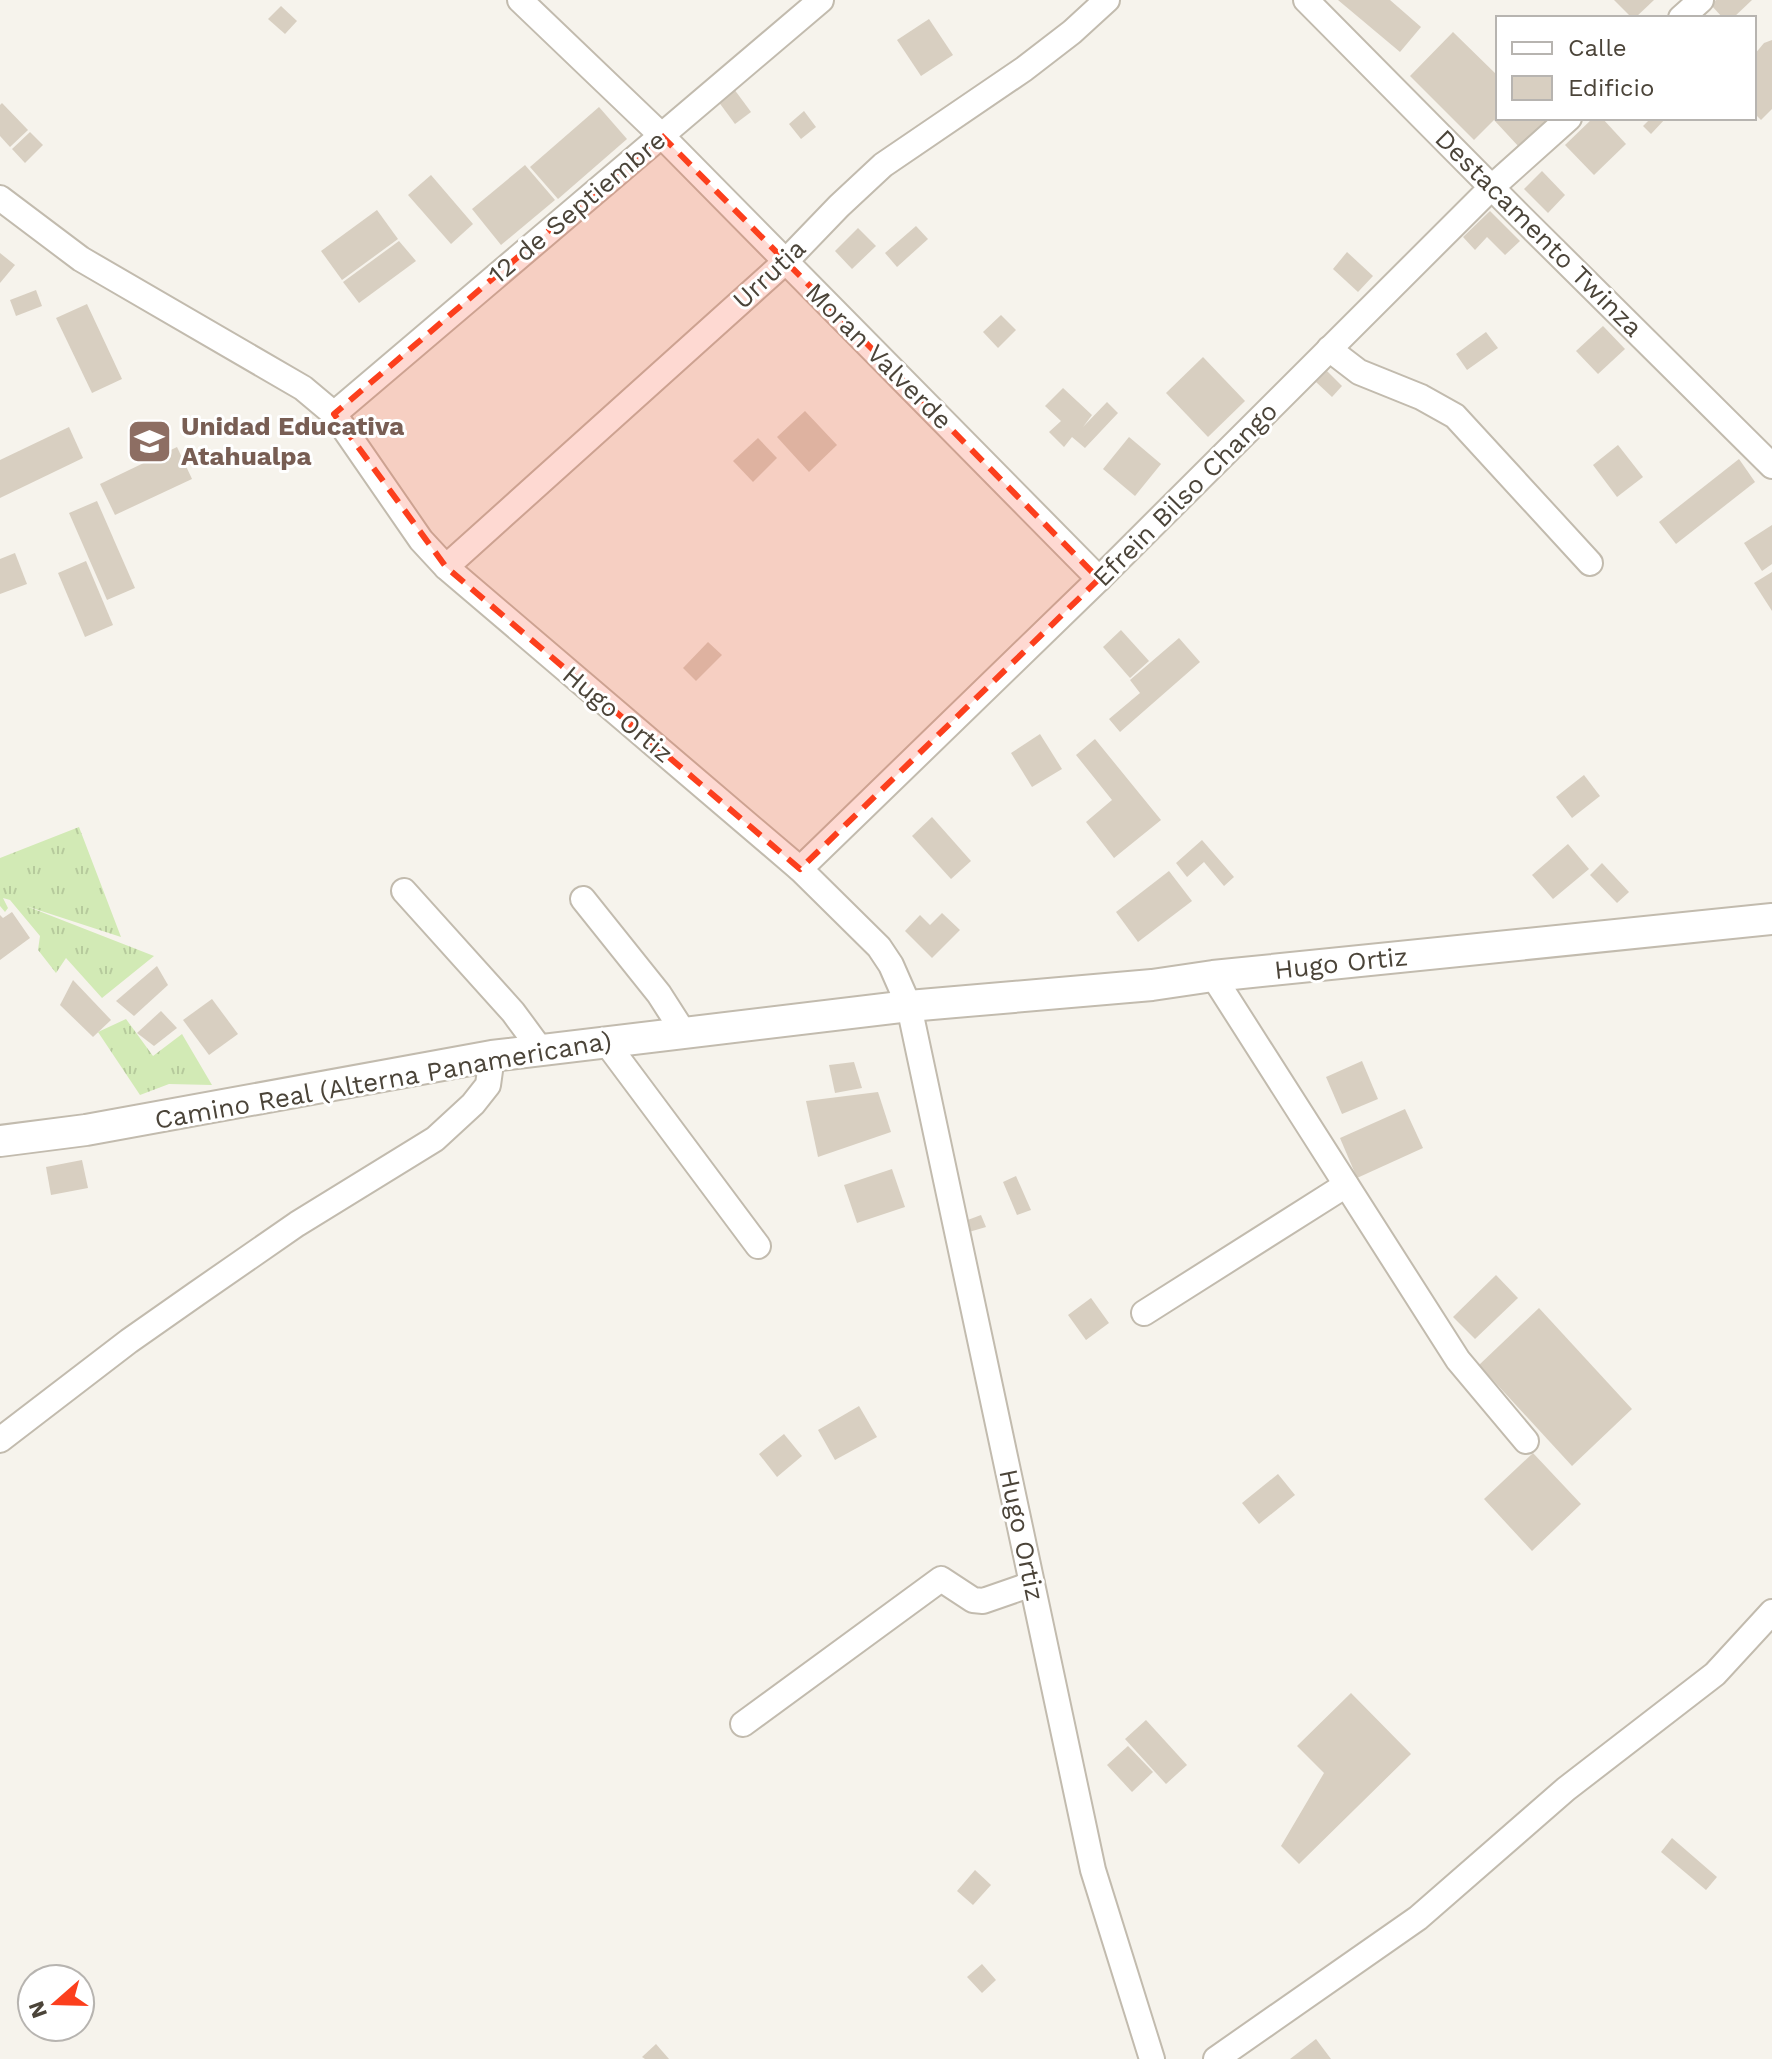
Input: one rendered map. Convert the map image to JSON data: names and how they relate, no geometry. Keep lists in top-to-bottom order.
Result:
{
  "streets": {
    "street": [
      "12 de Septiembre",
      "Destacamento Twinza",
      "Urrutia",
      "Moran Valverde",
      "Efrein Bilso Chango",
      "Hugo Ortiz",
      "Camino Real (Alterna Panamericana)"
    ]
  },
  "crossings": [
    ["12 de Septiembre", "Moran Valverde"],
    ["12 de Septiembre", "Hugo Ortiz"],
    ["Destacamento Twinza", "Efrein Bilso Chango"],
    ["Urrutia", "Moran Valverde"],
    ["Urrutia", "Hugo Ortiz"],
    ["Moran Valverde", "Efrein Bilso Chango"],
    ["Efrein Bilso Chango", "Hugo Ortiz"],
    ["Hugo Ortiz", "Camino Real (Alterna Panamericana)"]
  ],
  "places": {
    "school or university": ["Unidad Educativa Atahualpa"]
  },
  "legend": ["Calle", "Edificio"],
  "north": "left"
}
